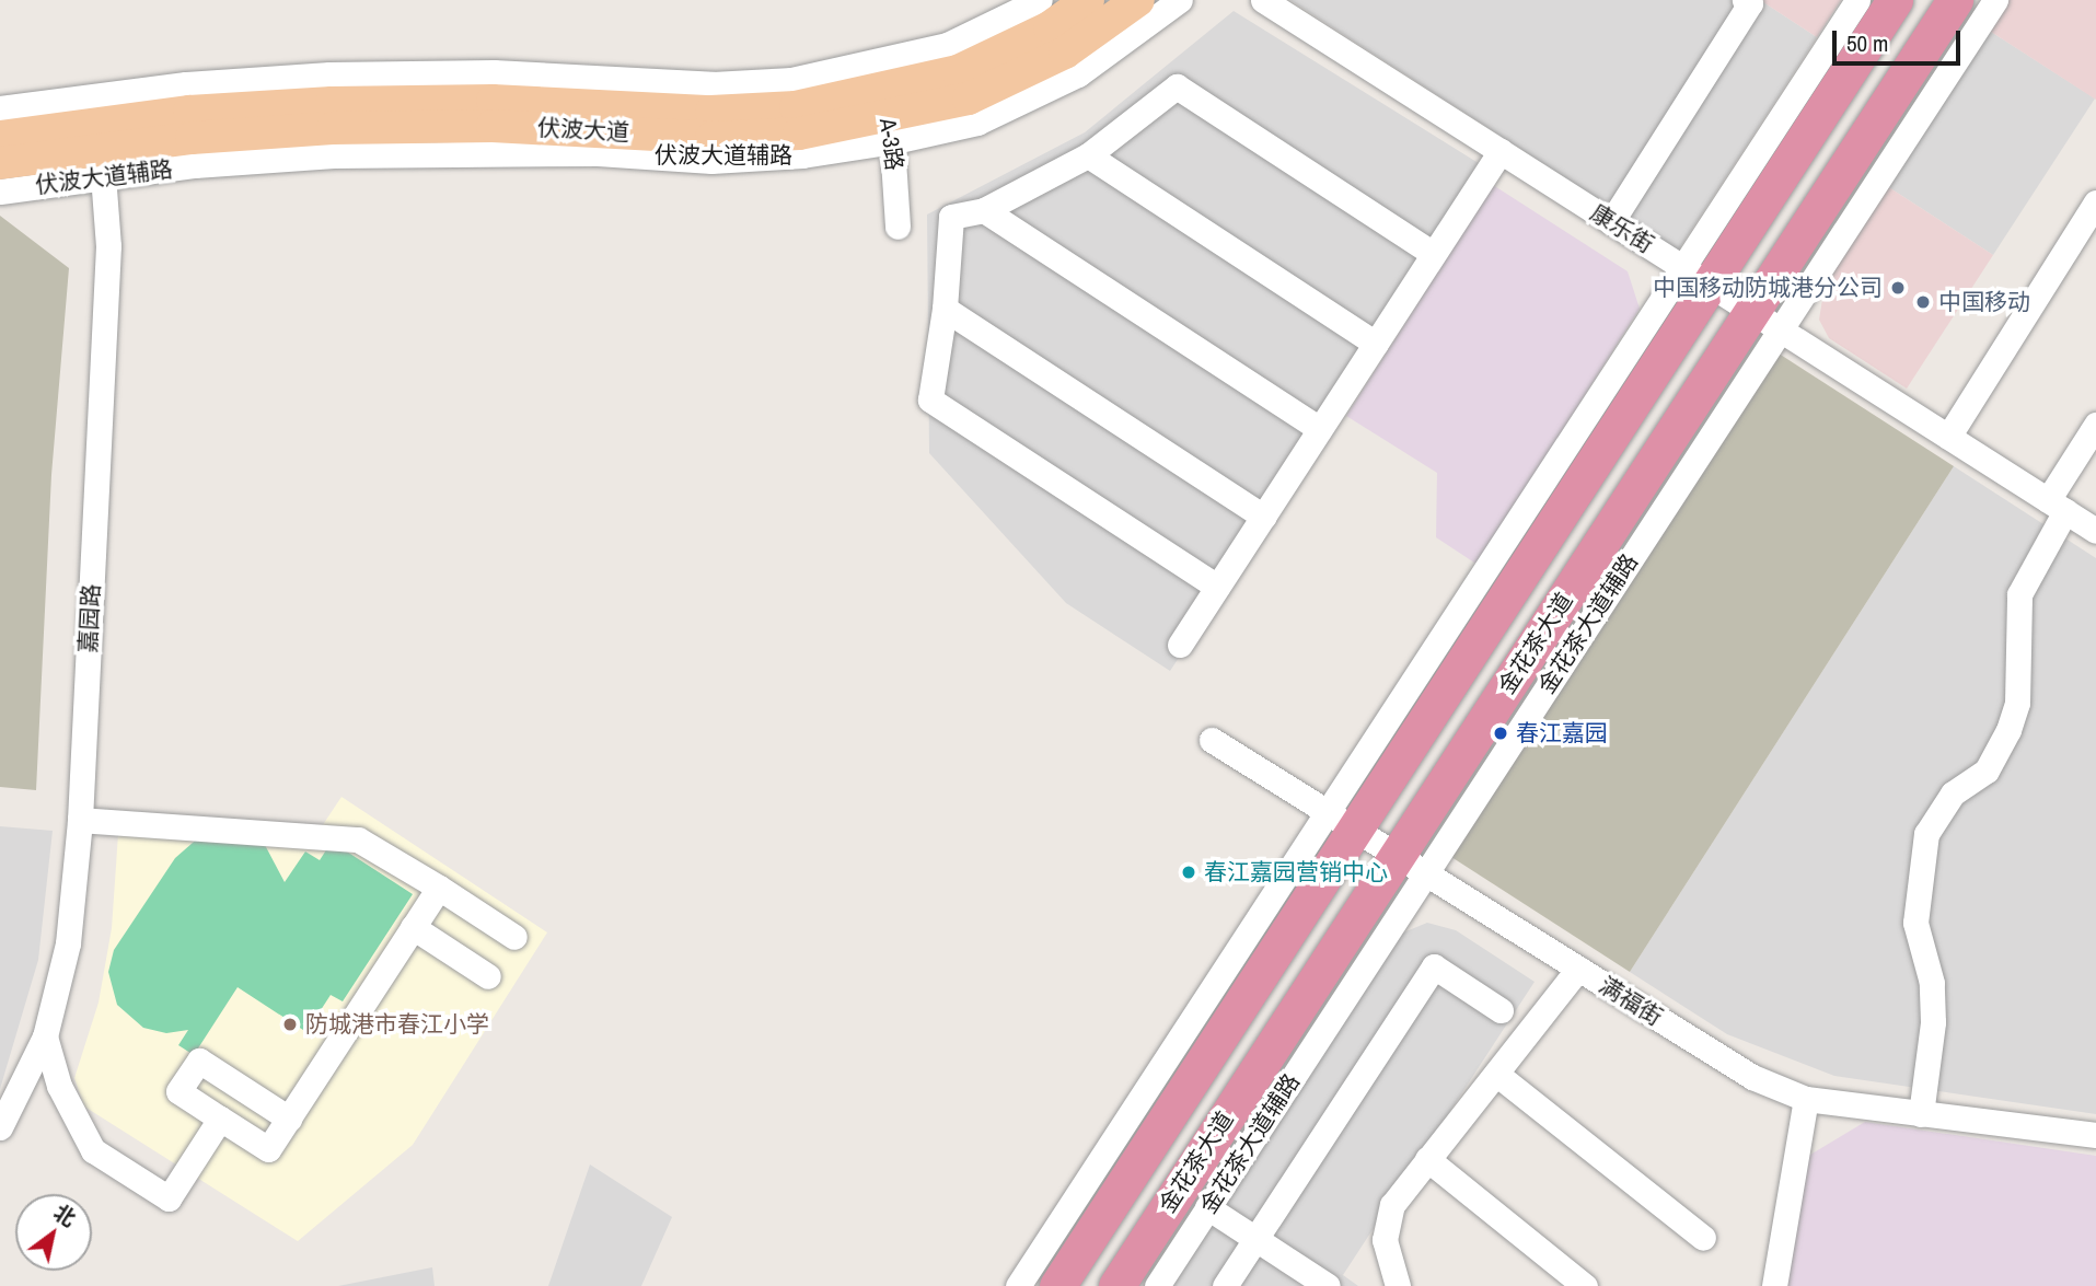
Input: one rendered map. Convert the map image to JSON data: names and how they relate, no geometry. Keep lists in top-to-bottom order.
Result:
{
  "streets": {
    "highway": ["金花茶大道"],
    "main road": ["伏波大道"],
    "street": [
      "A-3路",
      "伏波大道辅路",
      "康乐街",
      "嘉园路",
      "金花茶大道辅路",
      "满福街"
    ]
  },
  "crossings": [
    ["伏波大道", "A-3路"],
    ["伏波大道", "伏波大道辅路"],
    ["伏波大道", "嘉园路"],
    ["A-3路", "伏波大道辅路"],
    ["伏波大道辅路", "嘉园路"],
    ["康乐街", "金花茶大道"],
    ["金花茶大道辅路", "金花茶大道"],
    ["金花茶大道辅路", "满福街"],
    ["金花茶大道", "满福街"]
  ],
  "places": [
    "中国移动防城港分公司",
    "中国移动",
    "春江嘉园",
    "春江嘉园营销中心",
    "防城港市春江小学"
  ],
  "scale_bar": "50 m",
  "north": "top right"
}
